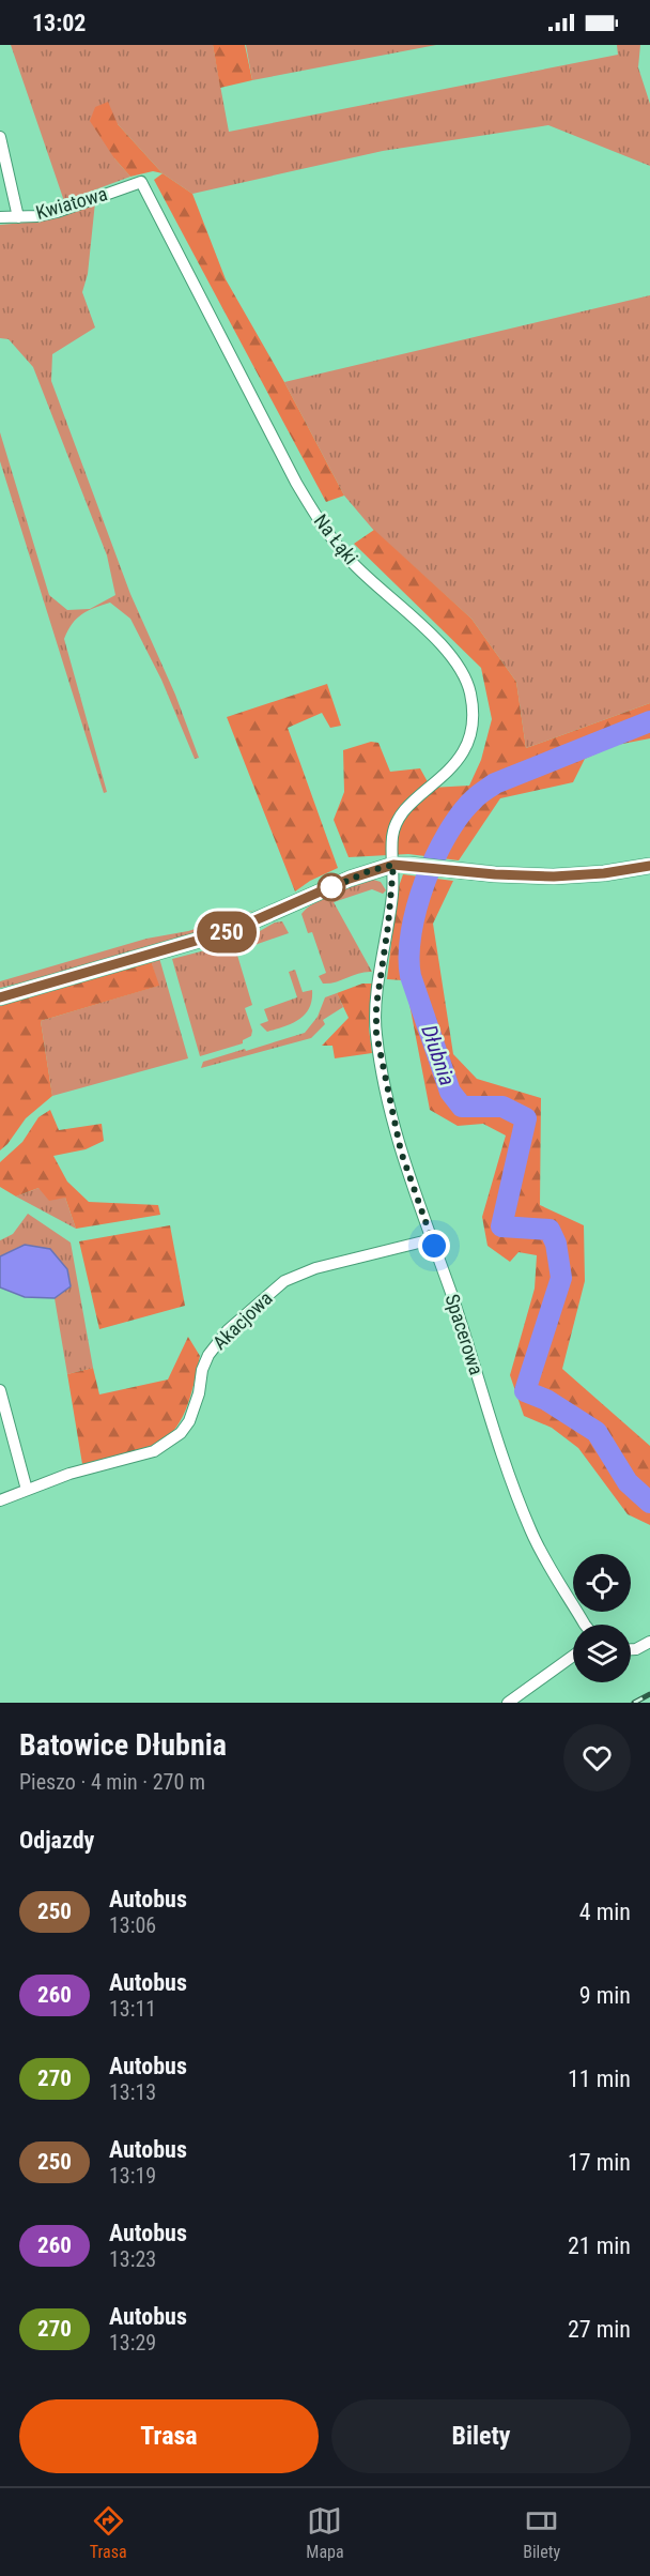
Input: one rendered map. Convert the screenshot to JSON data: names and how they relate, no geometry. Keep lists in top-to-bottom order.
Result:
{
  "streets": {
    "street": [
      "Kwiatowa",
      "Na Łąki",
      "Akacjowa",
      "Spacerowa"
    ]
  },
  "crossings": [
    ["Kwiatowa", "Na Łąki"],
    ["Na Łąki", "Spacerowa"],
    ["Akacjowa", "Spacerowa"]
  ],
  "water": ["Dłubnia"],
  "lines": ["bus line 250"],
  "page": {
    "status": "13:02",
    "on_map": "250",
    "heading": [
      ["Batowice Dłubnia", "Pieszo · 4 min · 270 m"],
      "Odjazdy"
    ],
    "list": [
      {
        "mark": "250",
        "name": "Autobus",
        "note": "13:06",
        "value": "4 min"
      },
      {
        "mark": "260",
        "name": "Autobus",
        "note": "13:11",
        "value": "9 min"
      },
      {
        "mark": "270",
        "name": "Autobus",
        "note": "13:13",
        "value": "11 min"
      },
      {
        "mark": "250",
        "name": "Autobus",
        "note": "13:19",
        "value": "17 min"
      },
      {
        "mark": "260",
        "name": "Autobus",
        "note": "13:23",
        "value": "21 min"
      },
      {
        "mark": "270",
        "name": "Autobus",
        "note": "13:29",
        "value": "27 min"
      }
    ],
    "buttons": ["Trasa", "Bilety"],
    "tabs": ["Trasa", "Mapa", "Bilety"]
  }
}
